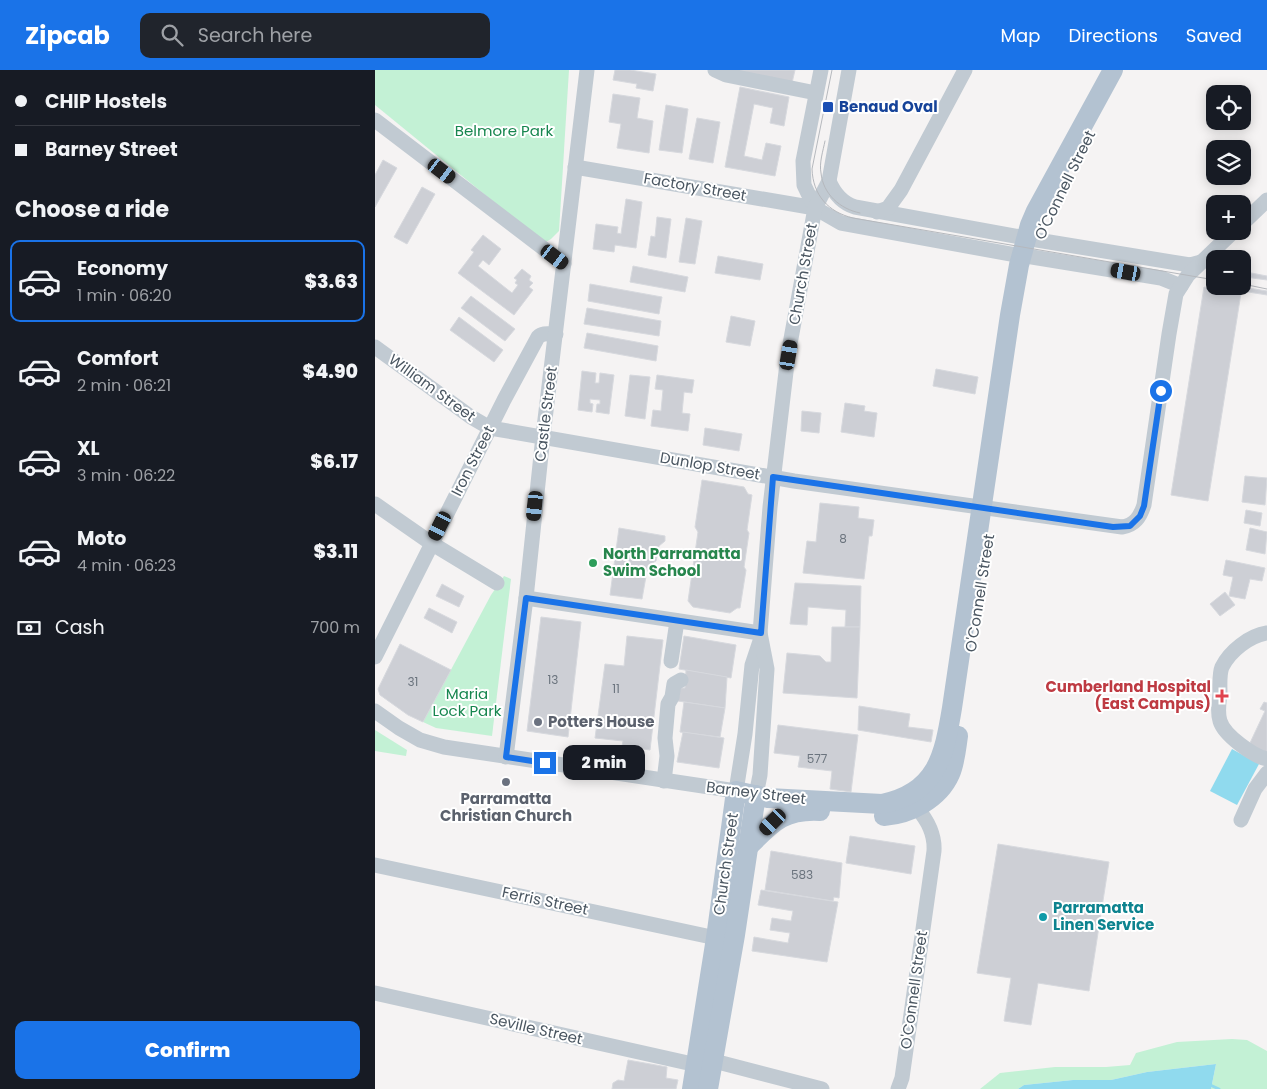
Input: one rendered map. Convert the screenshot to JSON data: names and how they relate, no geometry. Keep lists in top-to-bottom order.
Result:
{
  "streets": {
    "main road": ["O'Connell Street", "Church Street", "Barney Street"],
    "street": [
      "Factory Street",
      "William Street",
      "Castle Street",
      "Iron Street",
      "Dunlop Street",
      "Ferris Street",
      "Seville Street"
    ]
  },
  "crossings": [
    ["O'Connell Street", "Factory Street"],
    ["O'Connell Street", "Dunlop Street"],
    ["O'Connell Street", "Barney Street"],
    ["Factory Street", "Church Street"],
    ["Factory Street", "Castle Street"],
    ["Factory Street", "Dunlop Street"],
    ["Church Street", "Dunlop Street"],
    ["Church Street", "Barney Street"],
    ["Church Street", "Ferris Street"],
    ["Church Street", "Seville Street"],
    ["William Street", "Iron Street"],
    ["William Street", "Dunlop Street"],
    ["Castle Street", "Iron Street"],
    ["Castle Street", "Dunlop Street"],
    ["Castle Street", "Barney Street"],
    ["Iron Street", "Dunlop Street"]
  ],
  "parks": ["Belmore Park", "Maria Lock Park"],
  "places": {
    "transit": ["Benaud Oval"],
    "other": [
      "North Parramatta Swim School",
      "Potters House",
      "Parramatta Christian Church",
      "Parramatta Linen Service"
    ],
    "health": ["Cumberland Hospital (East Campus)"]
  },
  "house_numbers": [
    "8",
    "13",
    "31",
    "11",
    "577",
    "583"
  ],
  "page": {
    "header": "Zipcab",
    "search": "Search here",
    "nav": ["Map", "Directions", "Saved"],
    "banner": ["CHIP Hostels", "Barney Street"],
    "map_buttons": ["+", "−"],
    "heading": "Choose a ride",
    "list": [
      {
        "name": "Economy",
        "note": "1 min · 06:20",
        "value": "$3.63"
      },
      {
        "name": "Comfort",
        "note": "2 min · 06:21",
        "value": "$4.90"
      },
      {
        "name": "XL",
        "note": "3 min · 06:22",
        "value": "$6.17"
      },
      {
        "name": "Moto",
        "note": "4 min · 06:23",
        "value": "$3.11"
      }
    ],
    "pay": ["Cash", "700 m"],
    "bubble": "2 min",
    "buttons": "Confirm"
  }
}
